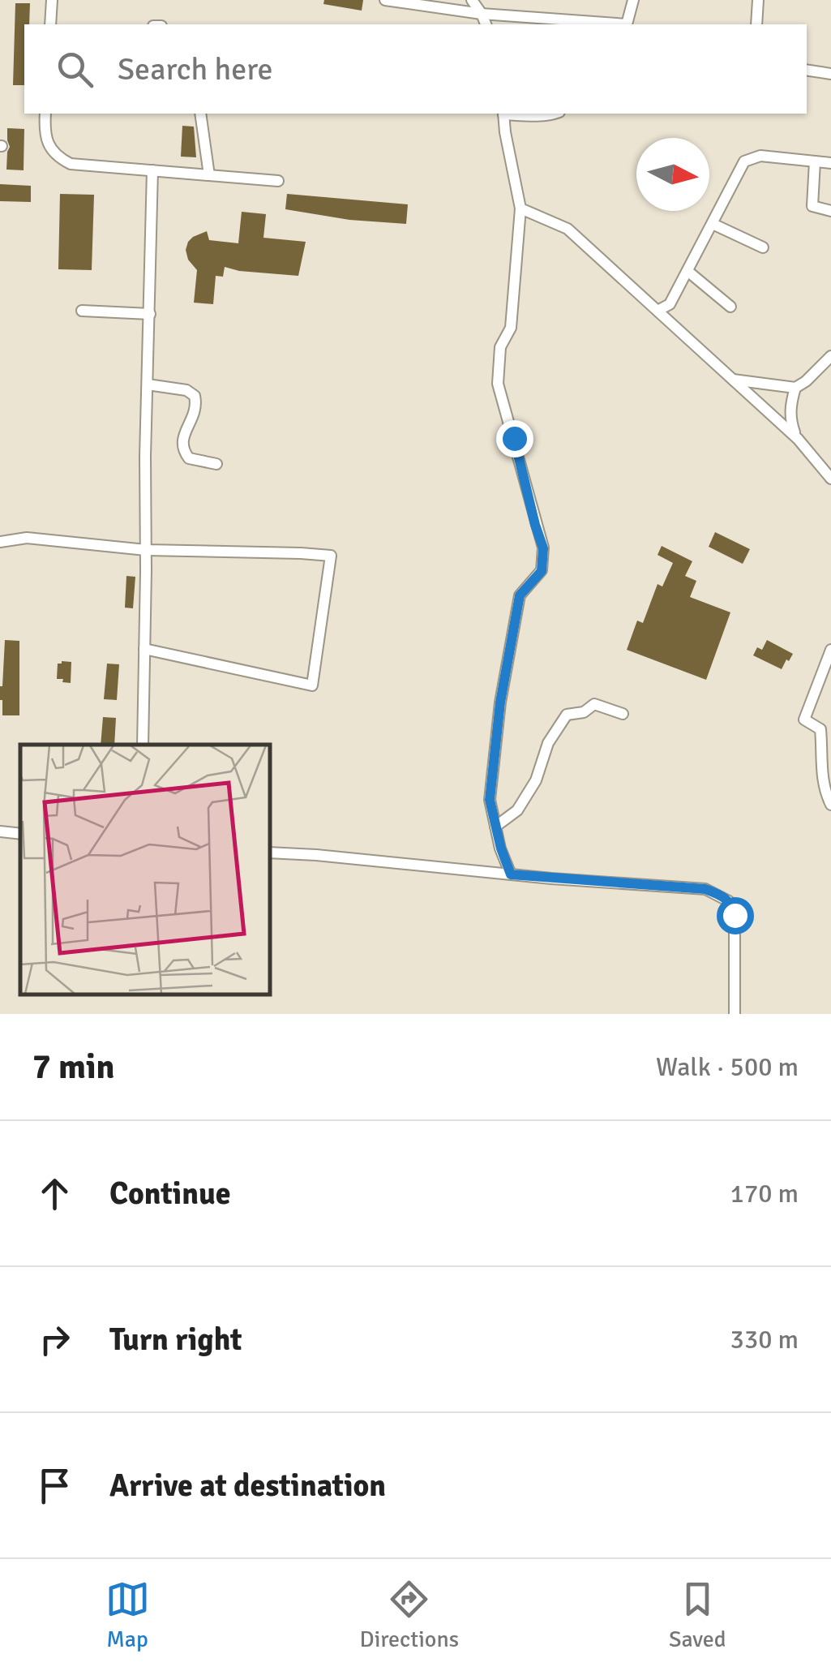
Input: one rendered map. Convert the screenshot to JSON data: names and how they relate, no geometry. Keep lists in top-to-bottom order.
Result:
{
  "north": "right",
  "page": {
    "search": "Search here",
    "heading": ["7 min", "Walk · 500 m"],
    "list": [
      ["Continue", "170 m"],
      ["Turn right", "330 m"],
      "Arrive at destination"
    ],
    "nav": ["Map", "Directions", "Saved"]
  }
}
